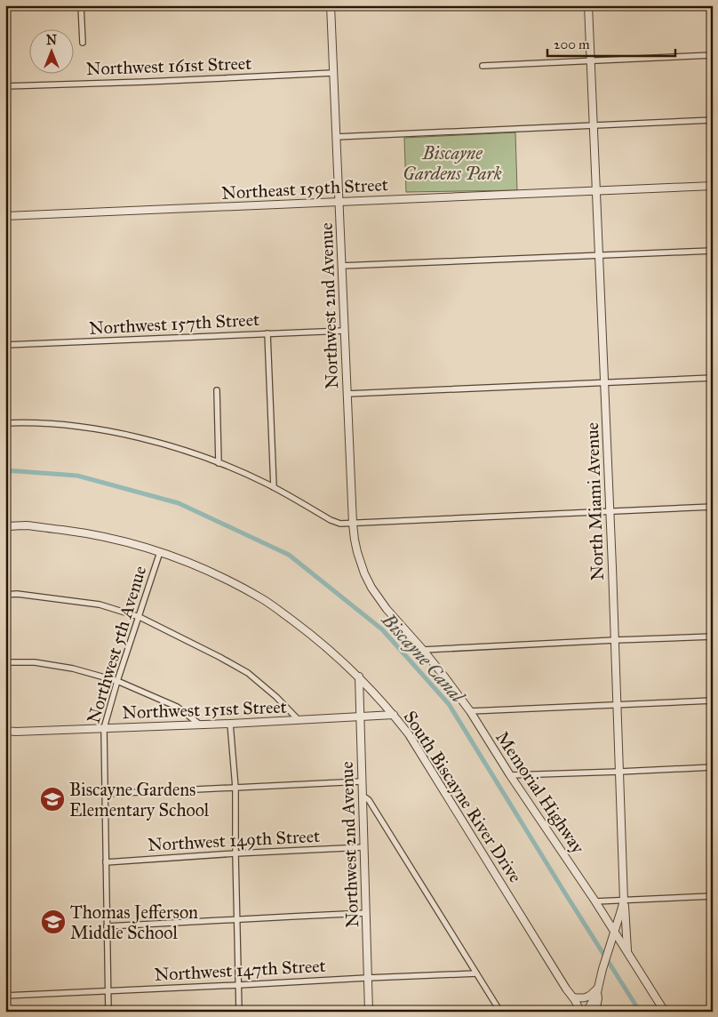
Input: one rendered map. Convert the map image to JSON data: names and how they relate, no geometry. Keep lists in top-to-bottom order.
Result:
{
  "streets": {
    "street": [
      "Northwest 161st Street",
      "Northeast 159th Street",
      "Northwest 2nd Avenue",
      "Northwest 157th Street",
      "North Miami Avenue",
      "Northwest 5th Avenue",
      "Northwest 151st Street",
      "Memorial Highway",
      "South Biscayne River Drive",
      "Northwest 149th Street",
      "Northwest 147th Street"
    ]
  },
  "crossings": [
    ["Northwest 161st Street", "Northwest 2nd Avenue"],
    ["Northeast 159th Street", "Northwest 2nd Avenue"],
    ["Northeast 159th Street", "North Miami Avenue"],
    ["Northwest 2nd Avenue", "Northwest 157th Street"],
    ["Northwest 2nd Avenue", "Northwest 151st Street"],
    ["Northwest 2nd Avenue", "Memorial Highway"],
    ["Northwest 2nd Avenue", "South Biscayne River Drive"],
    ["Northwest 2nd Avenue", "Northwest 149th Street"],
    ["Northwest 2nd Avenue", "Northwest 147th Street"],
    ["North Miami Avenue", "Memorial Highway"],
    ["North Miami Avenue", "South Biscayne River Drive"],
    ["Northwest 5th Avenue", "Northwest 151st Street"],
    ["Northwest 5th Avenue", "South Biscayne River Drive"],
    ["Northwest 5th Avenue", "Northwest 149th Street"],
    ["Northwest 5th Avenue", "Northwest 147th Street"],
    ["Northwest 151st Street", "South Biscayne River Drive"]
  ],
  "water": ["Biscayne Canal"],
  "parks": ["Biscayne Gardens Park"],
  "places": {
    "school or university": ["Biscayne Gardens Elementary School", "Thomas Jefferson Middle School"]
  },
  "scale_bar": "200 m",
  "north": "top"
}
